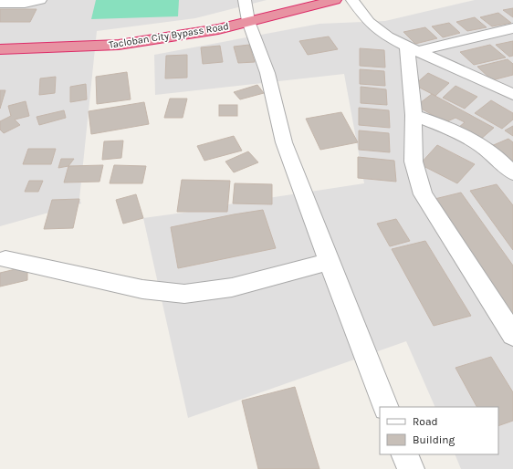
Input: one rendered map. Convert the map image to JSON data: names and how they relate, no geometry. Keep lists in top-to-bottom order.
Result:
{
  "streets": {
    "highway": ["Tacloban City Bypass Road"]
  },
  "legend": ["Road", "Building"]
}
